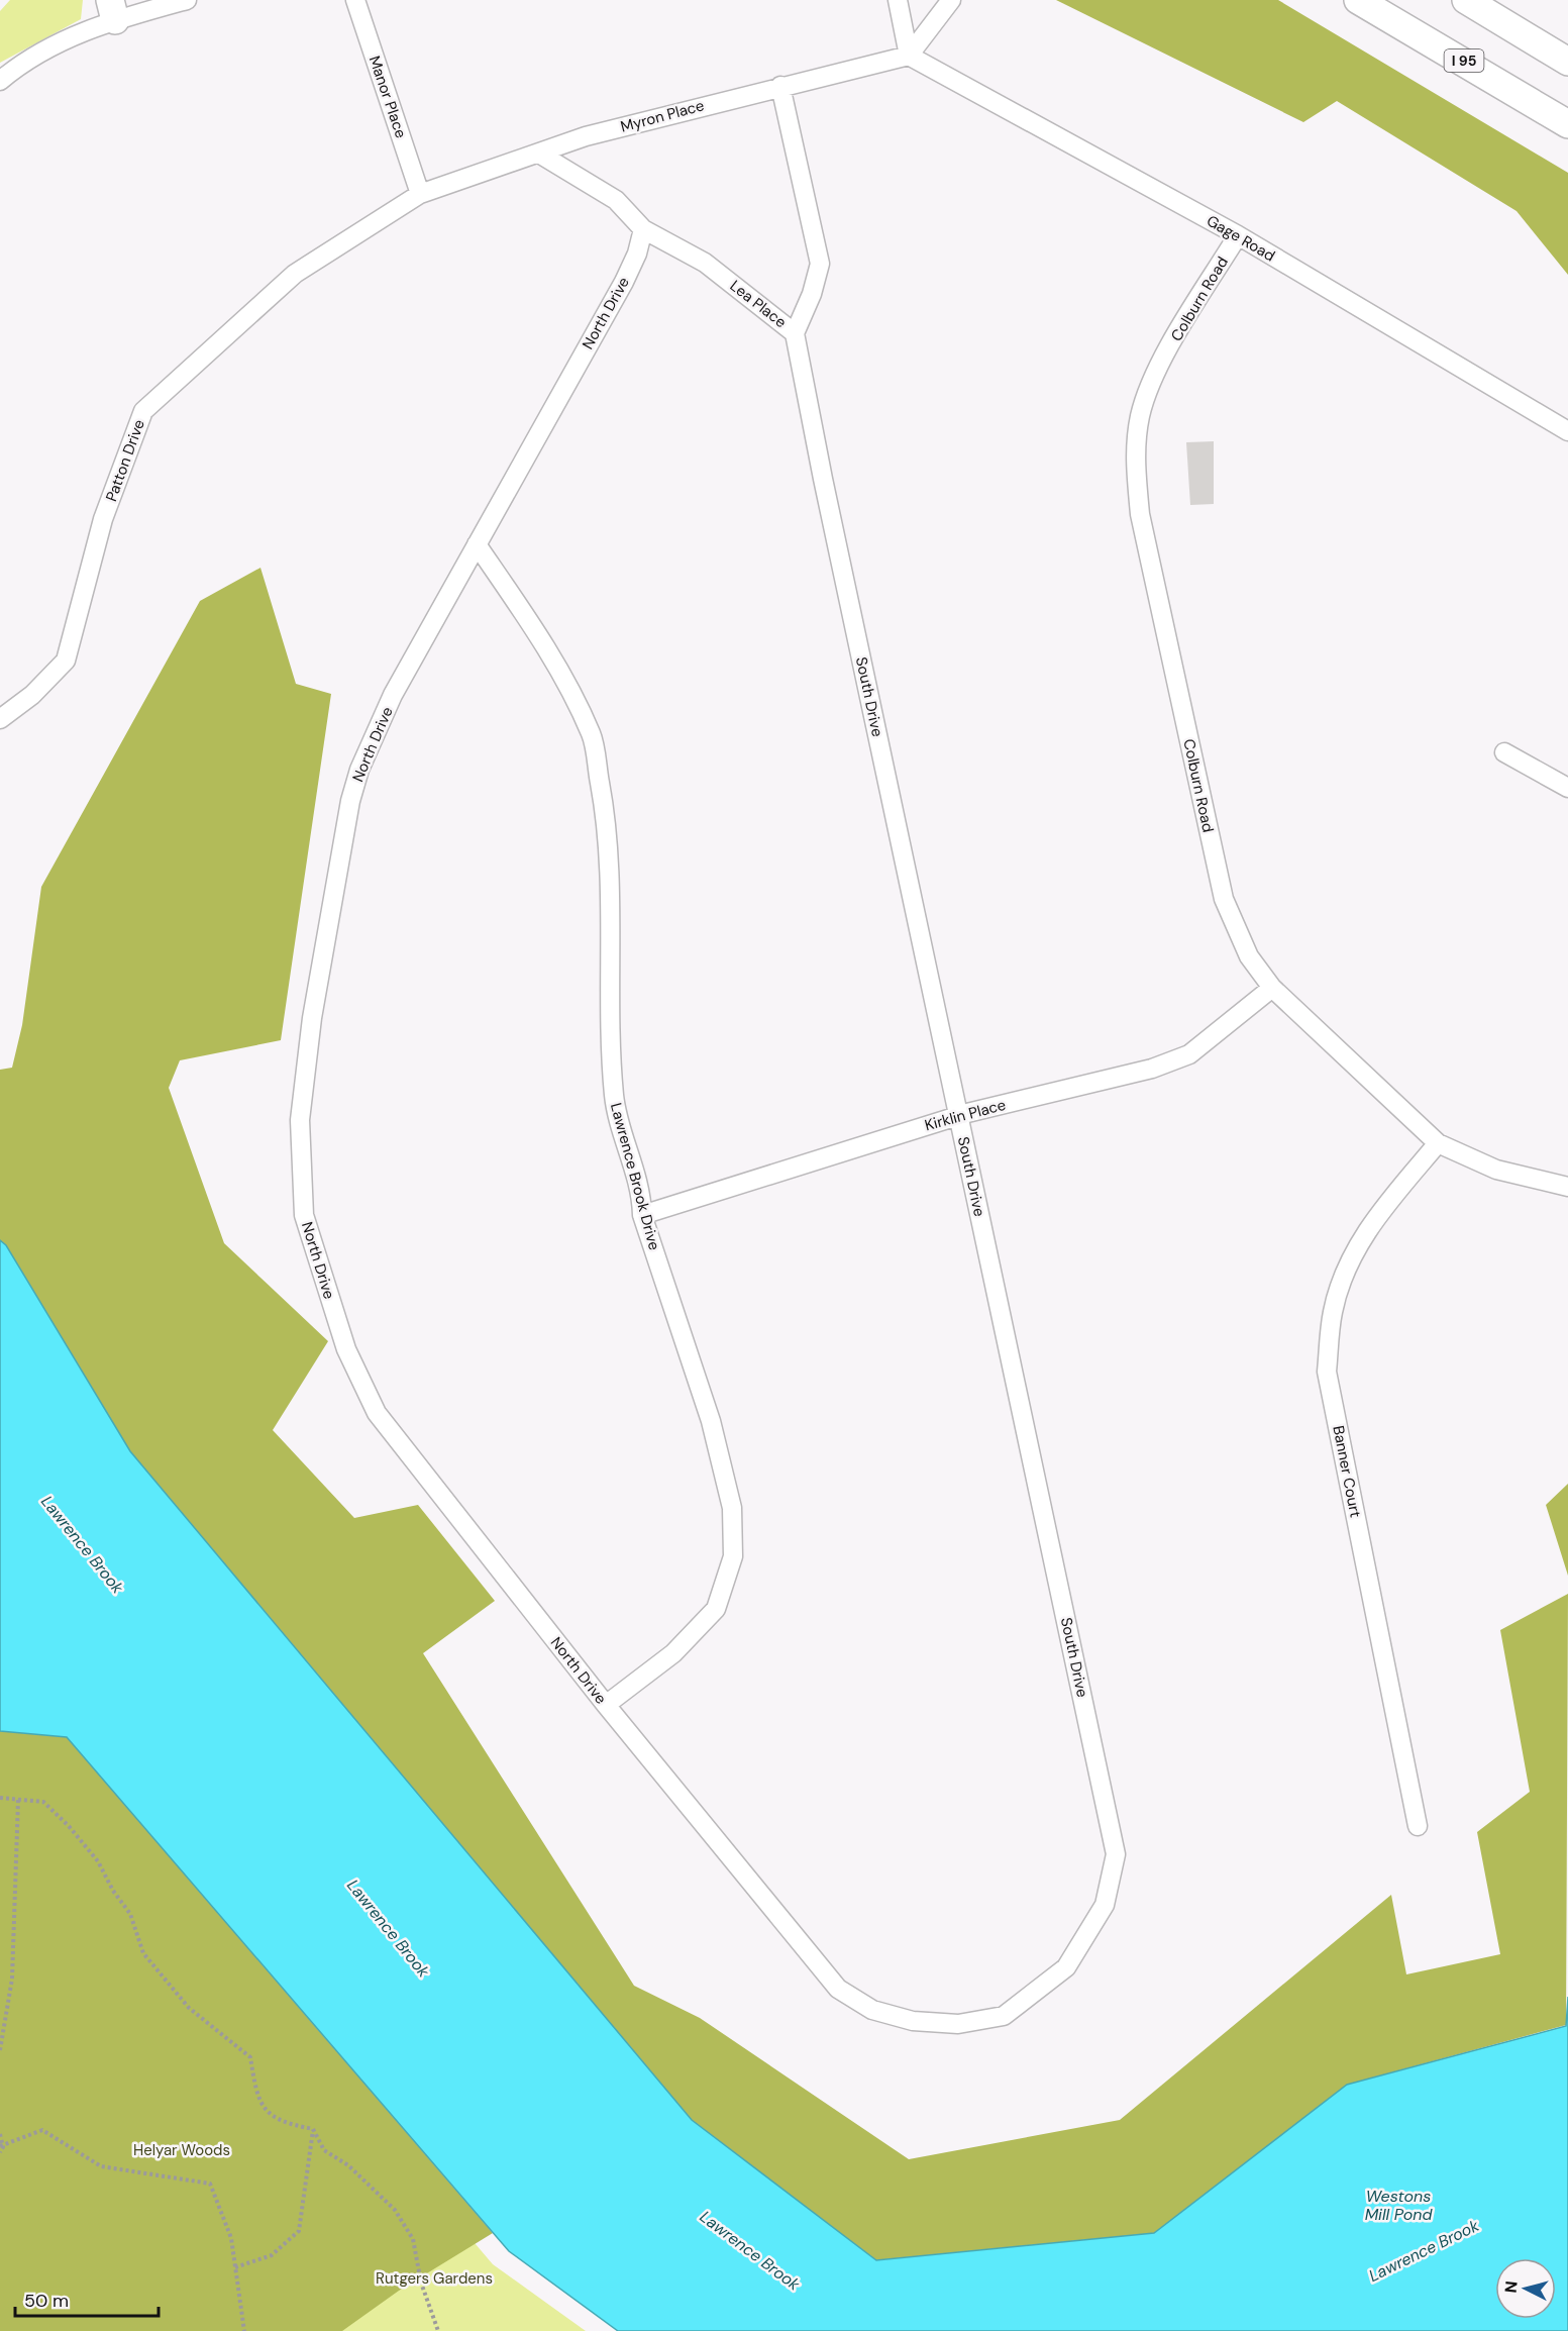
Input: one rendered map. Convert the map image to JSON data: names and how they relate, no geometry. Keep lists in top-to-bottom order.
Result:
{
  "streets": {
    "highway": ["I 95"],
    "street": [
      "Manor Place",
      "Myron Place",
      "Gage Road",
      "Colburn Road",
      "Lea Place",
      "North Drive",
      "Patton Drive",
      "South Drive",
      "Kirklin Place",
      "Lawrence Brook Drive",
      "Banner Court"
    ]
  },
  "crossings": [
    ["Manor Place", "Myron Place"],
    ["Manor Place", "Patton Drive"],
    ["Myron Place", "Gage Road"],
    ["Myron Place", "Lea Place"],
    ["Myron Place", "Patton Drive"],
    ["Gage Road", "Colburn Road"],
    ["Colburn Road", "Kirklin Place"],
    ["Colburn Road", "Banner Court"],
    ["Lea Place", "North Drive"],
    ["Lea Place", "South Drive"],
    ["North Drive", "South Drive"],
    ["North Drive", "Lawrence Brook Drive"],
    ["South Drive", "Kirklin Place"],
    ["Kirklin Place", "Lawrence Brook Drive"]
  ],
  "water": ["Lawrence Brook", "Westons Mill Pond"],
  "parks": ["Helyar Woods", "Rutgers Gardens"],
  "scale_bar": "50 m",
  "north": "left"
}
